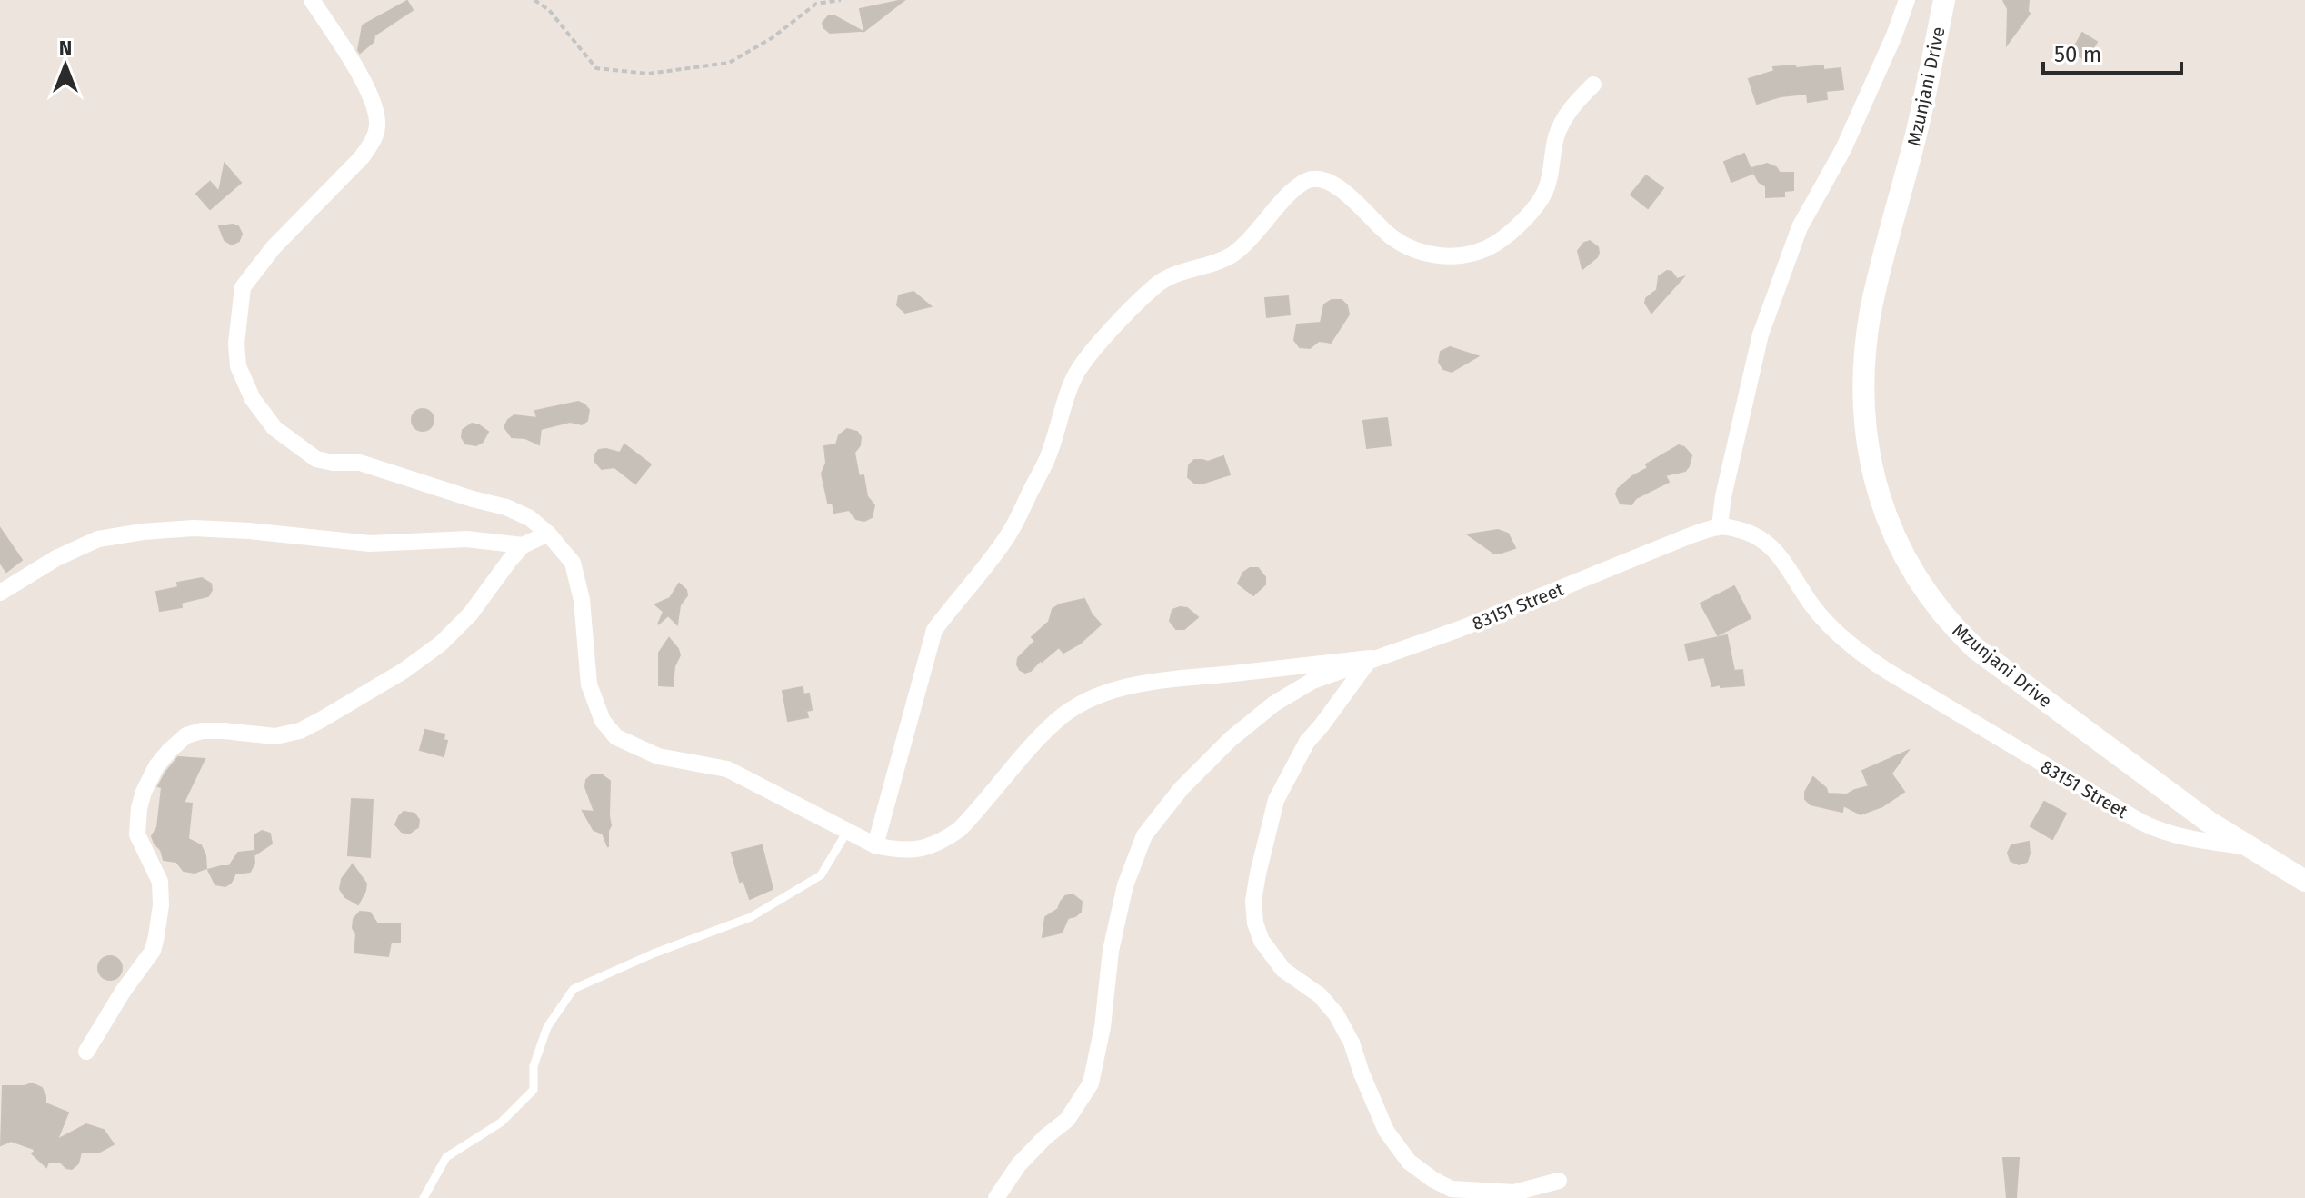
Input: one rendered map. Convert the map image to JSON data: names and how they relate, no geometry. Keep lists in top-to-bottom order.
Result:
{
  "streets": {
    "main road": ["Mzunjani Drive"],
    "street": ["83151 Street"]
  },
  "crossings": [
    ["Mzunjani Drive", "83151 Street"]
  ],
  "scale_bar": "50 m",
  "north": "top"
}
